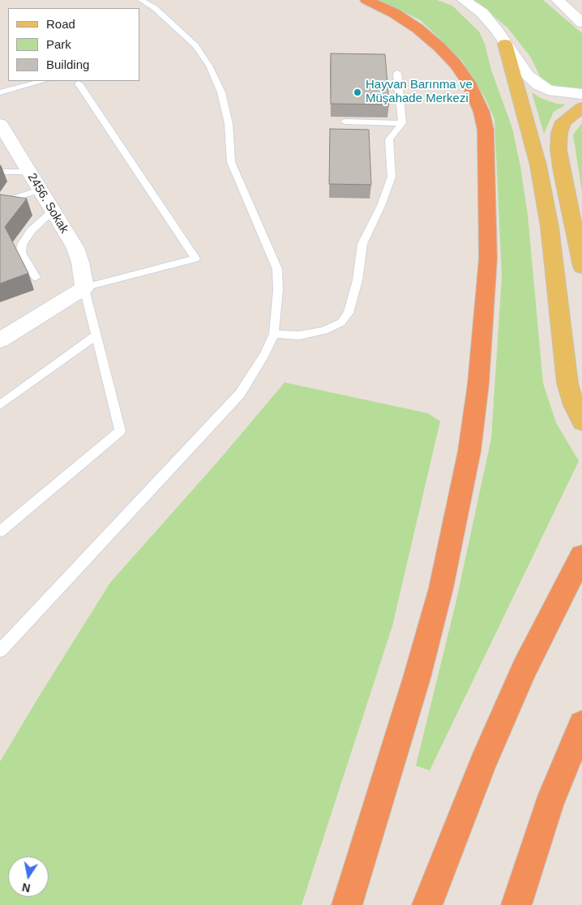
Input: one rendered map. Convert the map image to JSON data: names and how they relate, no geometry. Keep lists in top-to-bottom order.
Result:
{
  "streets": {
    "street": ["2456. Sokak"]
  },
  "places": ["Hayvan Barınma ve Müşahade Merkezi"],
  "legend": ["Road", "Park", "Building"],
  "north": "bottom"
}
